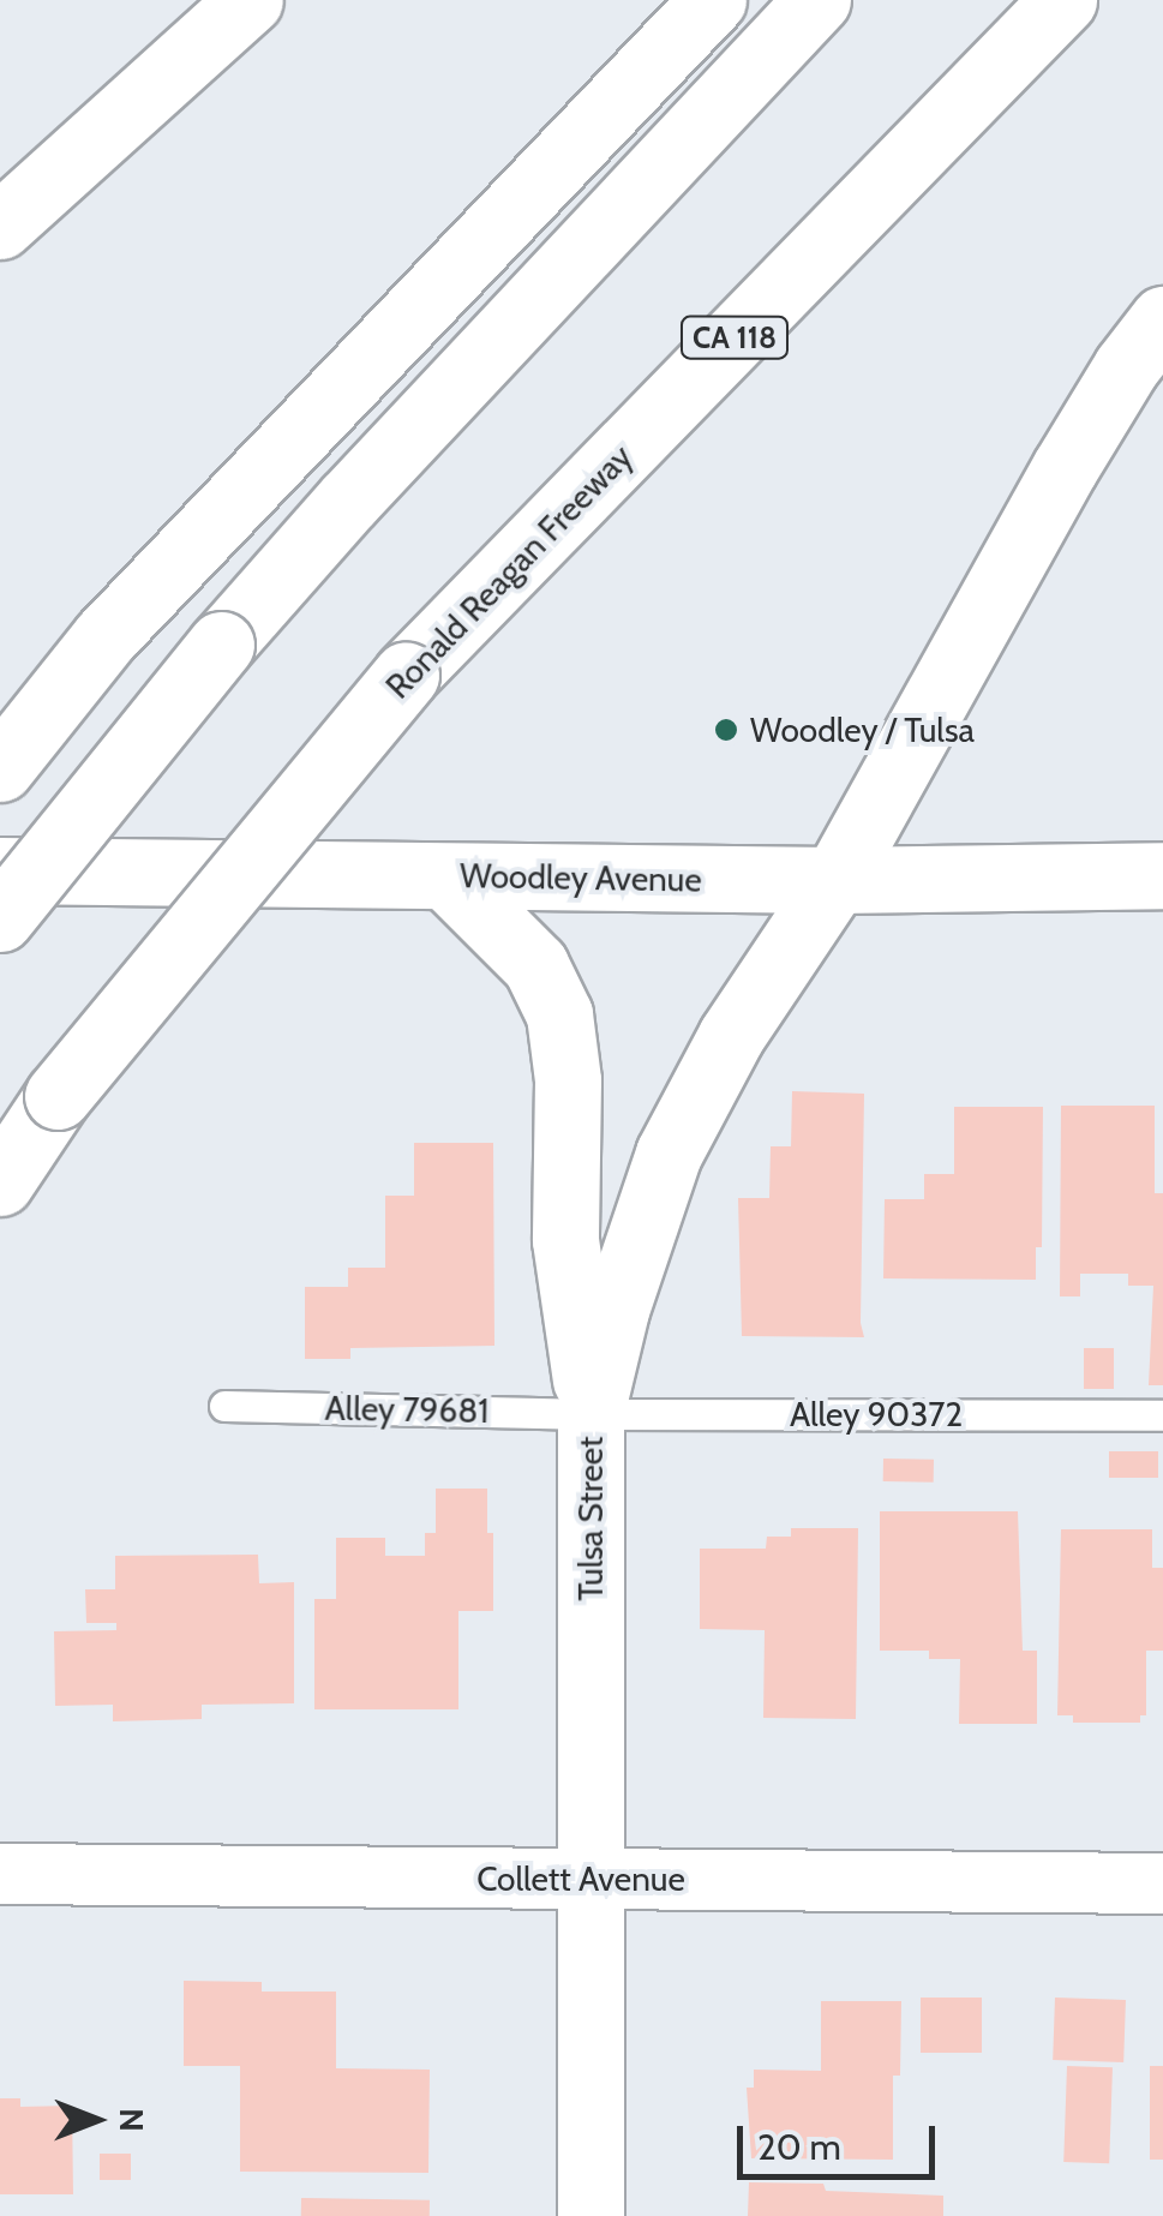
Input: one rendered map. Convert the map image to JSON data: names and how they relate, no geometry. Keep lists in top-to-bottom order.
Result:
{
  "streets": {
    "main road": [
      "CA 118",
      "Ronald Reagan Freeway",
      "Woodley Avenue",
      "Tulsa Street"
    ],
    "street": ["Collett Avenue"],
    "lane": ["Alley 79681", "Alley 90372"]
  },
  "crossings": [
    ["Woodley Avenue", "Tulsa Street"],
    ["Alley 79681", "Alley 90372"],
    ["Alley 79681", "Tulsa Street"],
    ["Alley 90372", "Tulsa Street"],
    ["Tulsa Street", "Collett Avenue"]
  ],
  "places": ["Woodley / Tulsa"],
  "scale_bar": "20 m",
  "north": "right"
}
